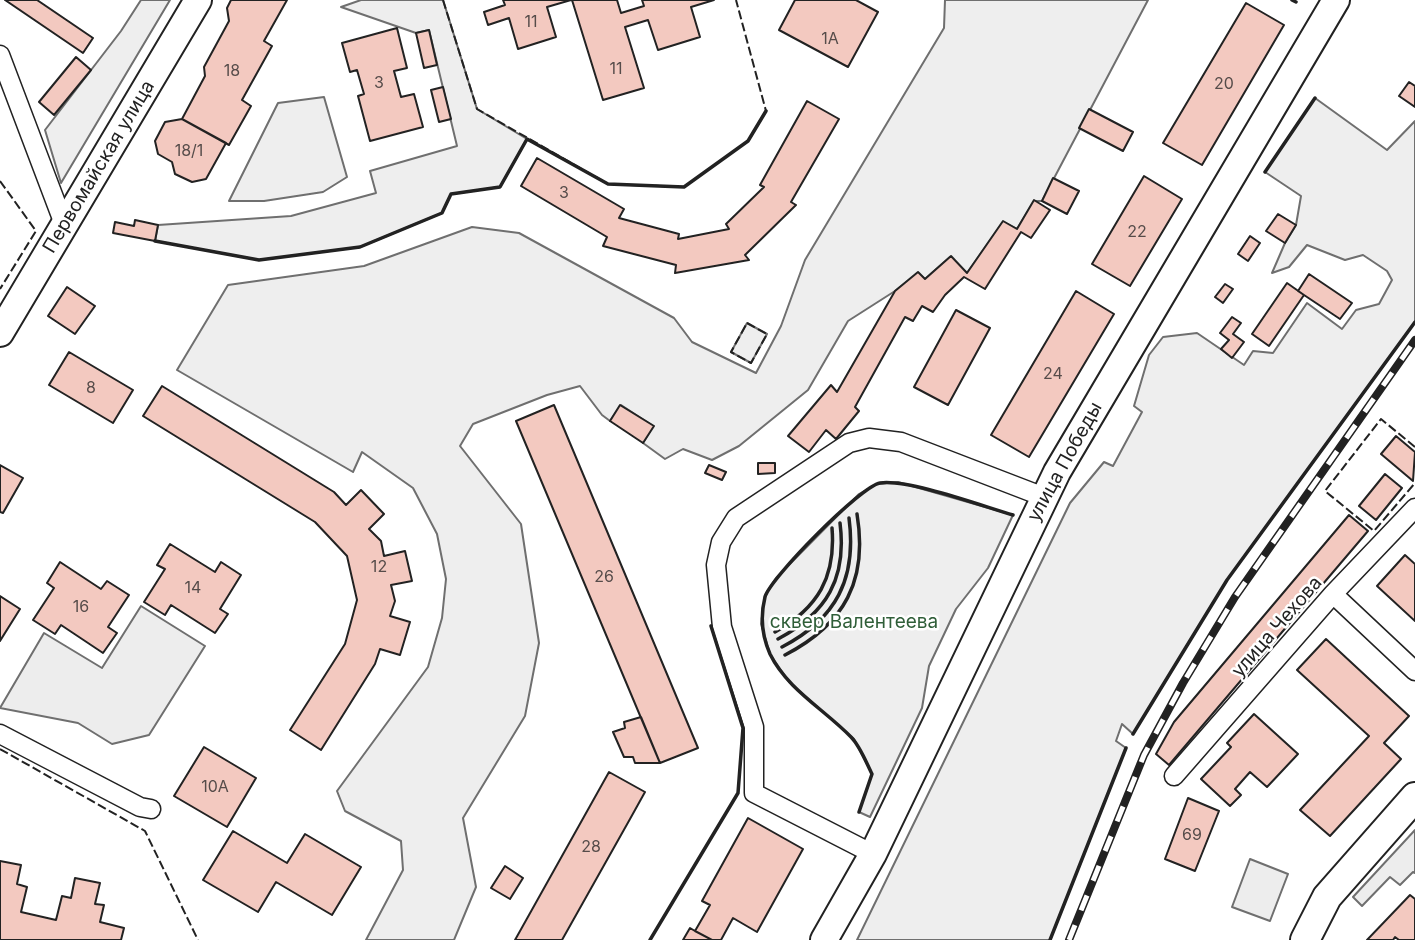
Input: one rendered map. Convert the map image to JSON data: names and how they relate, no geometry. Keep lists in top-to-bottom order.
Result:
{
  "streets": {
    "main road": ["Первомайская улица", "улица Победы"],
    "street": ["улица Чехова"]
  },
  "parks": ["сквер Валентеева"],
  "house_numbers": [
    "11",
    "1А",
    "11",
    "18",
    "3",
    "20",
    "18/1",
    "3",
    "22",
    "24",
    "8",
    "12",
    "26",
    "14",
    "16",
    "10А",
    "69",
    "28"
  ]
}
